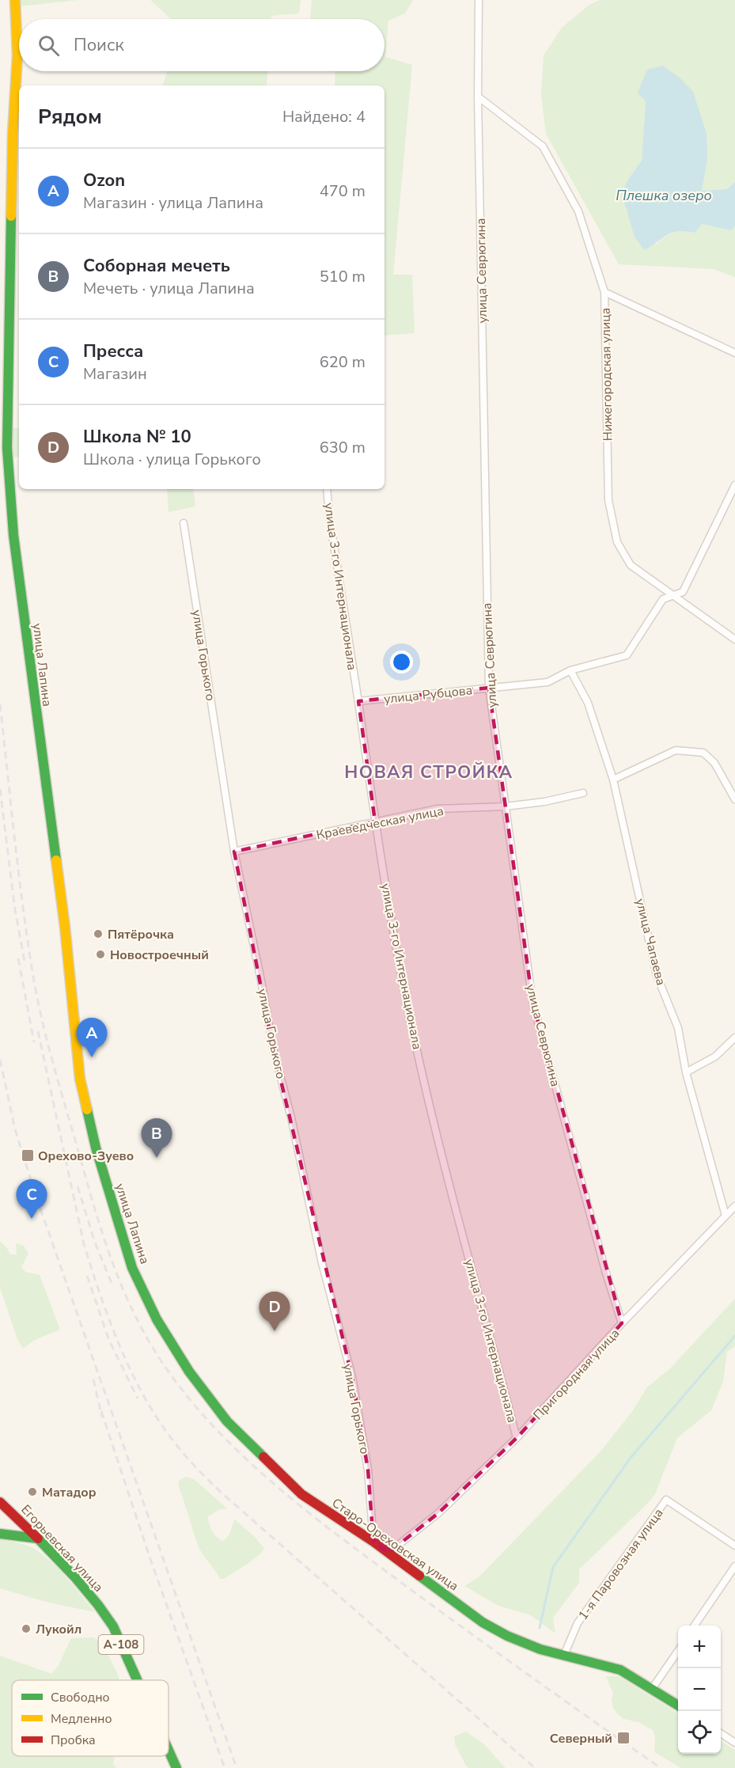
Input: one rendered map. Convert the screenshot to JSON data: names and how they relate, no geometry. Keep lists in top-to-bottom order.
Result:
{
  "streets": {
    "main road": [
      "улица Лапина",
      "Старо-Ореховская улица",
      "Егорьевская улица",
      "А-108"
    ],
    "street": [
      "улица Севрюгина",
      "Нижегородская улица",
      "улица 3-го Интернационала",
      "улица Горького",
      "улица Рубцова",
      "Краеведческая улица",
      "улица Чапаева",
      "Пригородная улица",
      "1-я Паровозная улица"
    ]
  },
  "crossings": [
    ["улица Севрюгина", "Нижегородская улица"],
    ["улица Севрюгина", "улица Рубцова"],
    ["улица Севрюгина", "Краеведческая улица"],
    ["улица Севрюгина", "Пригородная улица"],
    ["Нижегородская улица", "улица Рубцова"],
    ["улица 3-го Интернационала", "улица Рубцова"],
    ["улица 3-го Интернационала", "Краеведческая улица"],
    ["улица 3-го Интернационала", "Пригородная улица"],
    ["улица Горького", "Краеведческая улица"],
    ["улица Горького", "Старо-Ореховская улица"],
    ["улица Лапина", "Старо-Ореховская улица"],
    ["улица Рубцова", "улица Чапаева"],
    ["улица Чапаева", "Пригородная улица"],
    ["Пригородная улица", "Старо-Ореховская улица"],
    ["Старо-Ореховская улица", "1-я Паровозная улица"]
  ],
  "districts": ["НОВАЯ СТРОЙКА"],
  "water": ["Плешка озеро"],
  "places": {
    "other": [
      "Пятёрочка",
      "Новостроечный",
      "Матадор",
      "Лукойл"
    ],
    "transit": ["Орехово-Зуево", "Северный"]
  },
  "legend": ["Свободно", "Медленно", "Пробка"],
  "page": {
    "search": "Поиск",
    "heading": ["Рядом", "Найдено: 4"],
    "list": [
      {
        "mark": "A",
        "name": "Ozon",
        "note": "Магазин · улица Лапина",
        "value": "470 m"
      },
      {
        "mark": "B",
        "name": "Соборная мечеть",
        "note": "Мечеть · улица Лапина",
        "value": "510 m"
      },
      {
        "mark": "C",
        "name": "Пресса",
        "note": "Магазин",
        "value": "620 m"
      },
      {
        "mark": "D",
        "name": "Школа № 10",
        "note": "Школа · улица Горького",
        "value": "630 m"
      }
    ],
    "pins": [
      "A",
      "B",
      "C",
      "D"
    ],
    "map_buttons": ["+", "−"]
  }
}
